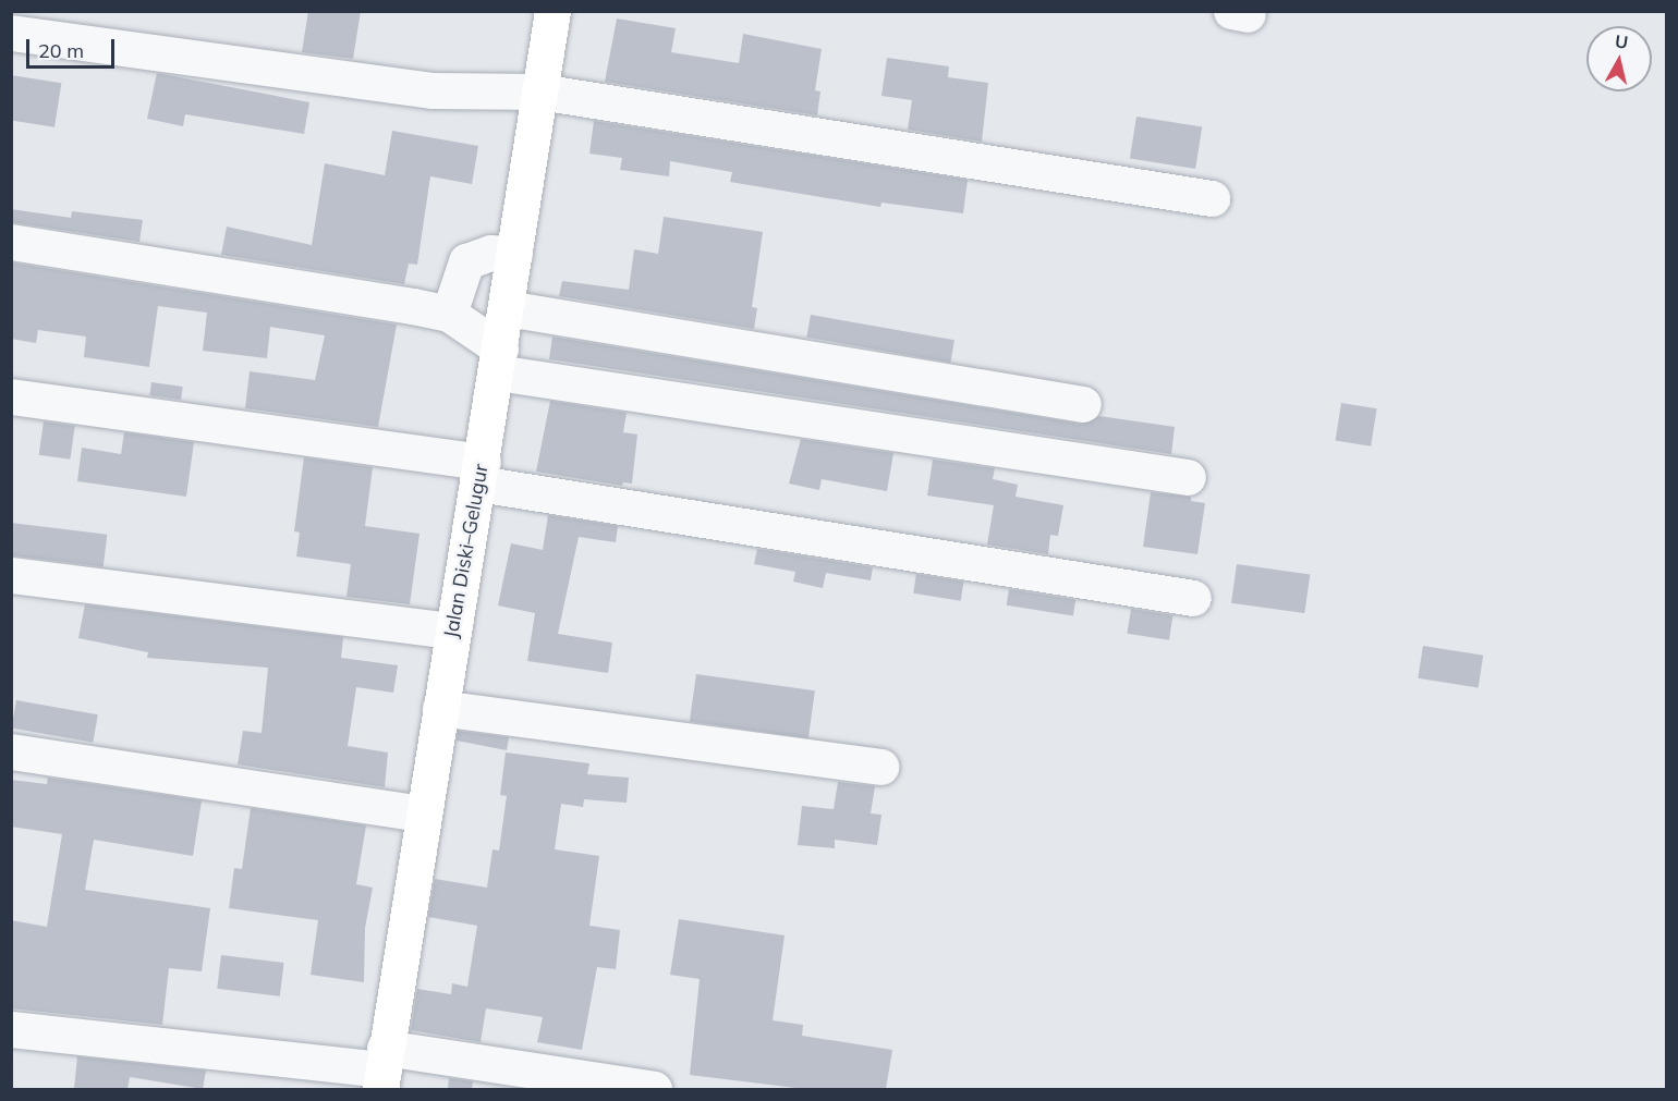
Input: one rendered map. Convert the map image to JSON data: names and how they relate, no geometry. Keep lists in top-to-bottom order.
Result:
{
  "streets": {
    "main road": ["Jalan Diski–Gelugur"]
  },
  "scale_bar": "20 m",
  "north": "top"
}
